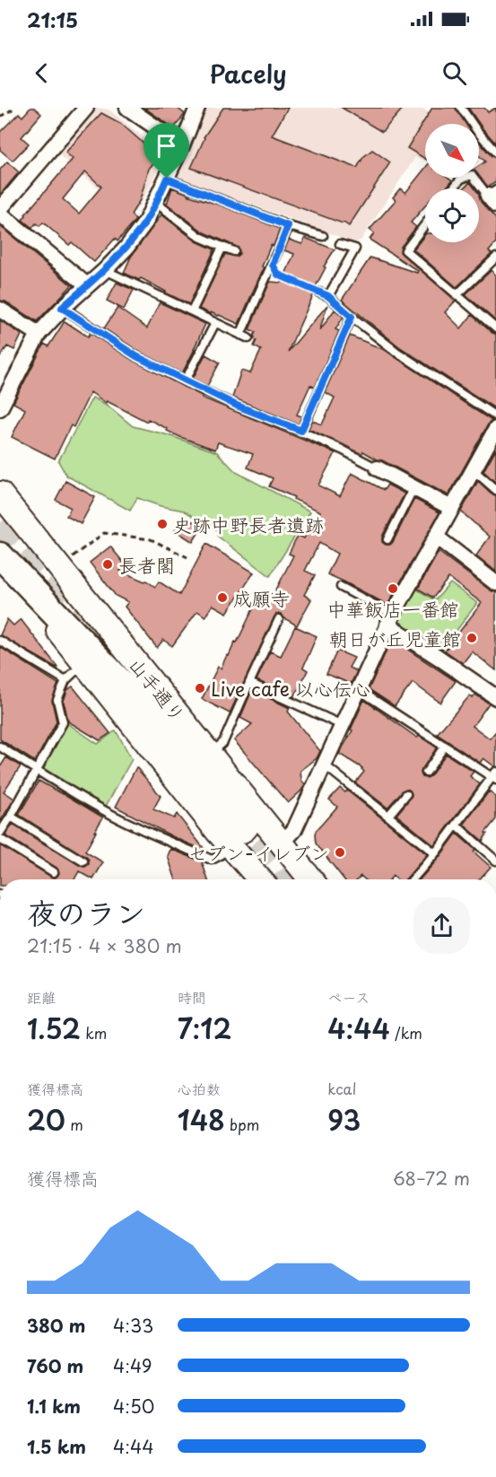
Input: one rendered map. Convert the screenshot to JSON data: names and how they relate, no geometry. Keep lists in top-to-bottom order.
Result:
{
  "streets": {
    "main road": ["山手通り"]
  },
  "places": [
    "史跡中野長者遺跡",
    "長者閣",
    "中華飯店一番館",
    "成願寺",
    "朝日が丘児童館",
    "Live cafe 以心伝心",
    "セブン-イレブン"
  ],
  "north": "bottom right",
  "page": {
    "status": "21:15",
    "header": "Pacely",
    "heading": ["夜のラン", "21:15 · 4 × 380 m"],
    "stats": [
      ["距離", "1.52 km"],
      ["時間", "7:12"],
      ["ペース", "4:44 /km"],
      ["獲得標高", "20 m"],
      ["心拍数", "148 bpm"],
      ["kcal", "93"]
    ],
    "chart": ["獲得標高", "68–72 m"],
    "list": [
      {
        "name": "380 m",
        "note": "4:33"
      },
      {
        "name": "760 m",
        "note": "4:49"
      },
      {
        "name": "1.1 km",
        "note": "4:50"
      },
      {
        "name": "1.5 km",
        "note": "4:44"
      }
    ]
  }
}
